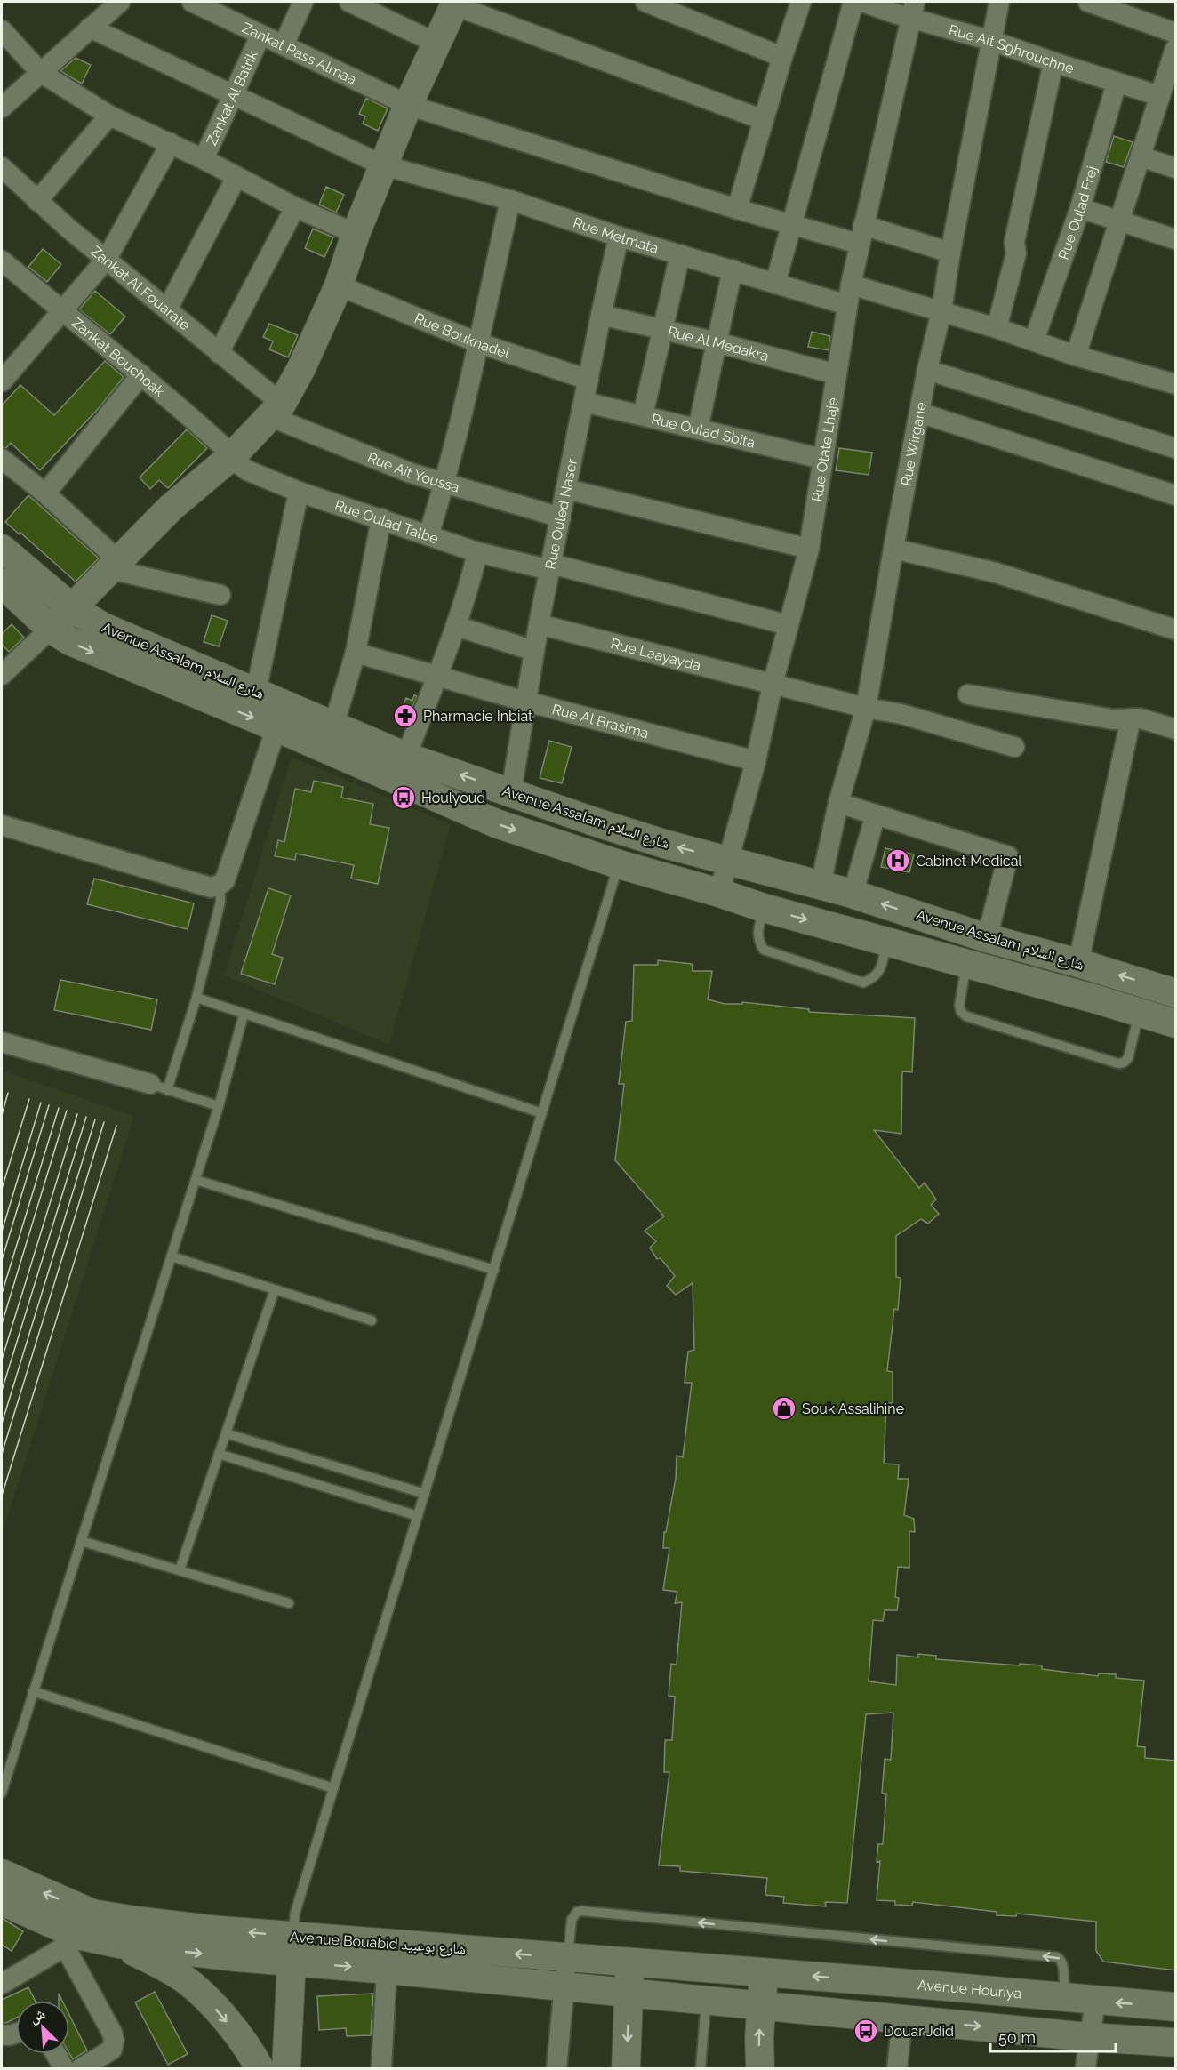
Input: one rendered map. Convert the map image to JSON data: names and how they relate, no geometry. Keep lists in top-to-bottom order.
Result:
{
  "streets": {
    "street": [
      "Rue Ait Sghrouchne",
      "Zankat Rass Almaa",
      "Zankat Al Batrik",
      "Rue Oulad Frej",
      "Rue Metmata",
      "Zankat Al Fouarate",
      "Rue Bouknadel",
      "Rue Al Medakra",
      "Zankat Bouchoak",
      "Rue Oulad Sbita",
      "Rue Wirgane",
      "Rue Otate Lhaje",
      "Rue Ait Youssa",
      "Rue Ouled Naser",
      "Rue Oulad Talbe",
      "Rue Laayayda",
      "Avenue Assalam شارع السلام",
      "Rue Al Brasima",
      "Avenue Bouabid شارع بوعبيد",
      "Avenue Houriya"
    ]
  },
  "crossings": [
    ["Rue Ait Sghrouchne", "Rue Oulad Frej"],
    ["Rue Ait Sghrouchne", "Rue Wirgane"],
    ["Rue Ait Sghrouchne", "Rue Otate Lhaje"],
    ["Zankat Rass Almaa", "Zankat Al Batrik"],
    ["Zankat Rass Almaa", "Rue Wirgane"],
    ["Zankat Rass Almaa", "Rue Otate Lhaje"],
    ["Zankat Al Batrik", "Rue Metmata"],
    ["Rue Metmata", "Rue Otate Lhaje"],
    ["Rue Metmata", "Rue Ouled Naser"],
    ["Zankat Al Fouarate", "Rue Ait Youssa"],
    ["Rue Bouknadel", "Rue Ouled Naser"],
    ["Rue Al Medakra", "Rue Otate Lhaje"],
    ["Rue Al Medakra", "Rue Ouled Naser"],
    ["Zankat Bouchoak", "Rue Oulad Talbe"],
    ["Rue Oulad Sbita", "Rue Otate Lhaje"],
    ["Rue Oulad Sbita", "Rue Ouled Naser"],
    ["Rue Wirgane", "Rue Laayayda"],
    ["Rue Wirgane", "Avenue Assalam شارع السلام"],
    ["Rue Otate Lhaje", "Rue Oulad Talbe"],
    ["Rue Otate Lhaje", "Rue Laayayda"],
    ["Rue Otate Lhaje", "Avenue Assalam شارع السلام"],
    ["Rue Otate Lhaje", "Rue Al Brasima"],
    ["Rue Ait Youssa", "Rue Ouled Naser"],
    ["Rue Ouled Naser", "Rue Oulad Talbe"],
    ["Rue Ouled Naser", "Rue Laayayda"],
    ["Rue Ouled Naser", "Avenue Assalam شارع السلام"],
    ["Rue Ouled Naser", "Rue Al Brasima"],
    ["Avenue Bouabid شارع بوعبيد", "Avenue Houriya"]
  ],
  "places": {
    "pharmacy": ["Pharmacie Inbiat"],
    "bus stop": ["Houlyoud", "Douar Jdid"],
    "hospital": ["Cabinet Medical"],
    "shop": ["Souk Assalihine"]
  },
  "scale_bar": "50 m",
  "north": "top left"
}
